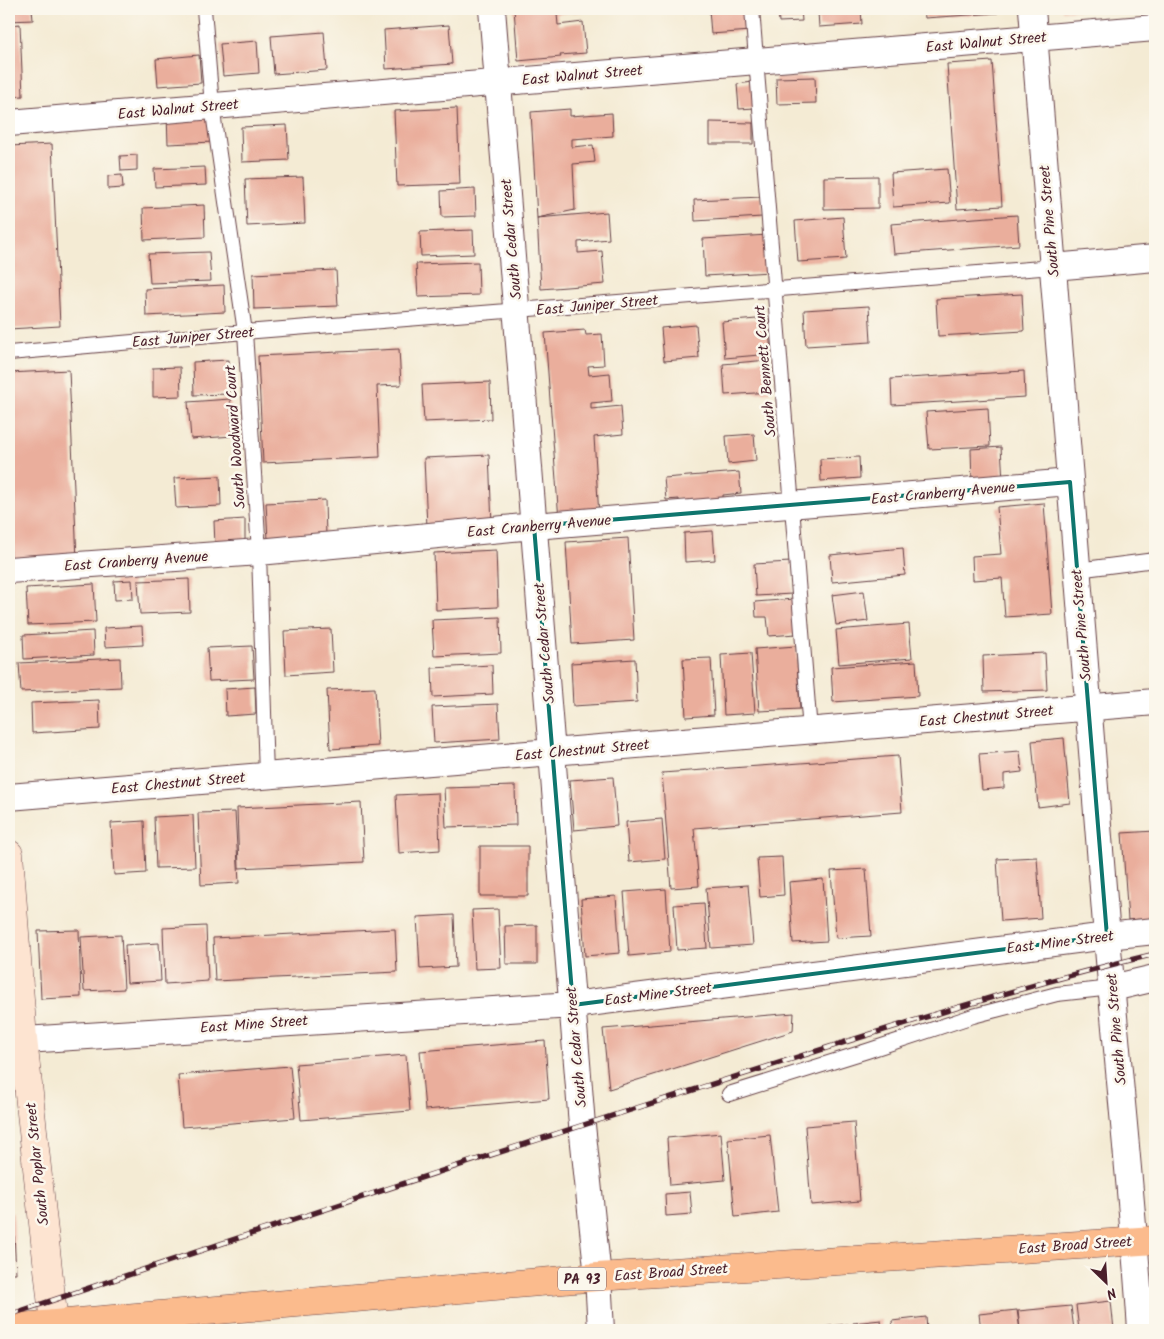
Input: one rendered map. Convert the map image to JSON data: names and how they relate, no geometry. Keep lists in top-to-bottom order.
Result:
{
  "streets": {
    "highway": ["East Broad Street", "PA 93"],
    "main road": ["South Poplar Street"],
    "street": [
      "East Walnut Street",
      "South Pine Street",
      "South Cedar Street",
      "East Juniper Street",
      "East Cranberry Avenue",
      "East Chestnut Street",
      "East Mine Street"
    ],
    "lane": ["South Bennett Court", "South Woodward Court"]
  },
  "crossings": [
    ["East Walnut Street", "South Pine Street"],
    ["East Walnut Street", "South Cedar Street"],
    ["East Walnut Street", "South Bennett Court"],
    ["East Walnut Street", "South Woodward Court"],
    ["South Pine Street", "East Juniper Street"],
    ["South Pine Street", "East Cranberry Avenue"],
    ["South Pine Street", "East Chestnut Street"],
    ["South Pine Street", "East Mine Street"],
    ["South Pine Street", "East Broad Street"],
    ["South Cedar Street", "East Juniper Street"],
    ["South Cedar Street", "East Cranberry Avenue"],
    ["South Cedar Street", "East Chestnut Street"],
    ["South Cedar Street", "East Mine Street"],
    ["South Cedar Street", "East Broad Street"],
    ["East Juniper Street", "South Bennett Court"],
    ["East Juniper Street", "South Woodward Court"],
    ["South Bennett Court", "East Cranberry Avenue"],
    ["South Bennett Court", "East Chestnut Street"],
    ["South Woodward Court", "East Cranberry Avenue"],
    ["South Woodward Court", "East Chestnut Street"],
    ["East Mine Street", "South Poplar Street"],
    ["South Poplar Street", "East Broad Street"]
  ],
  "north": "bottom right"
}
